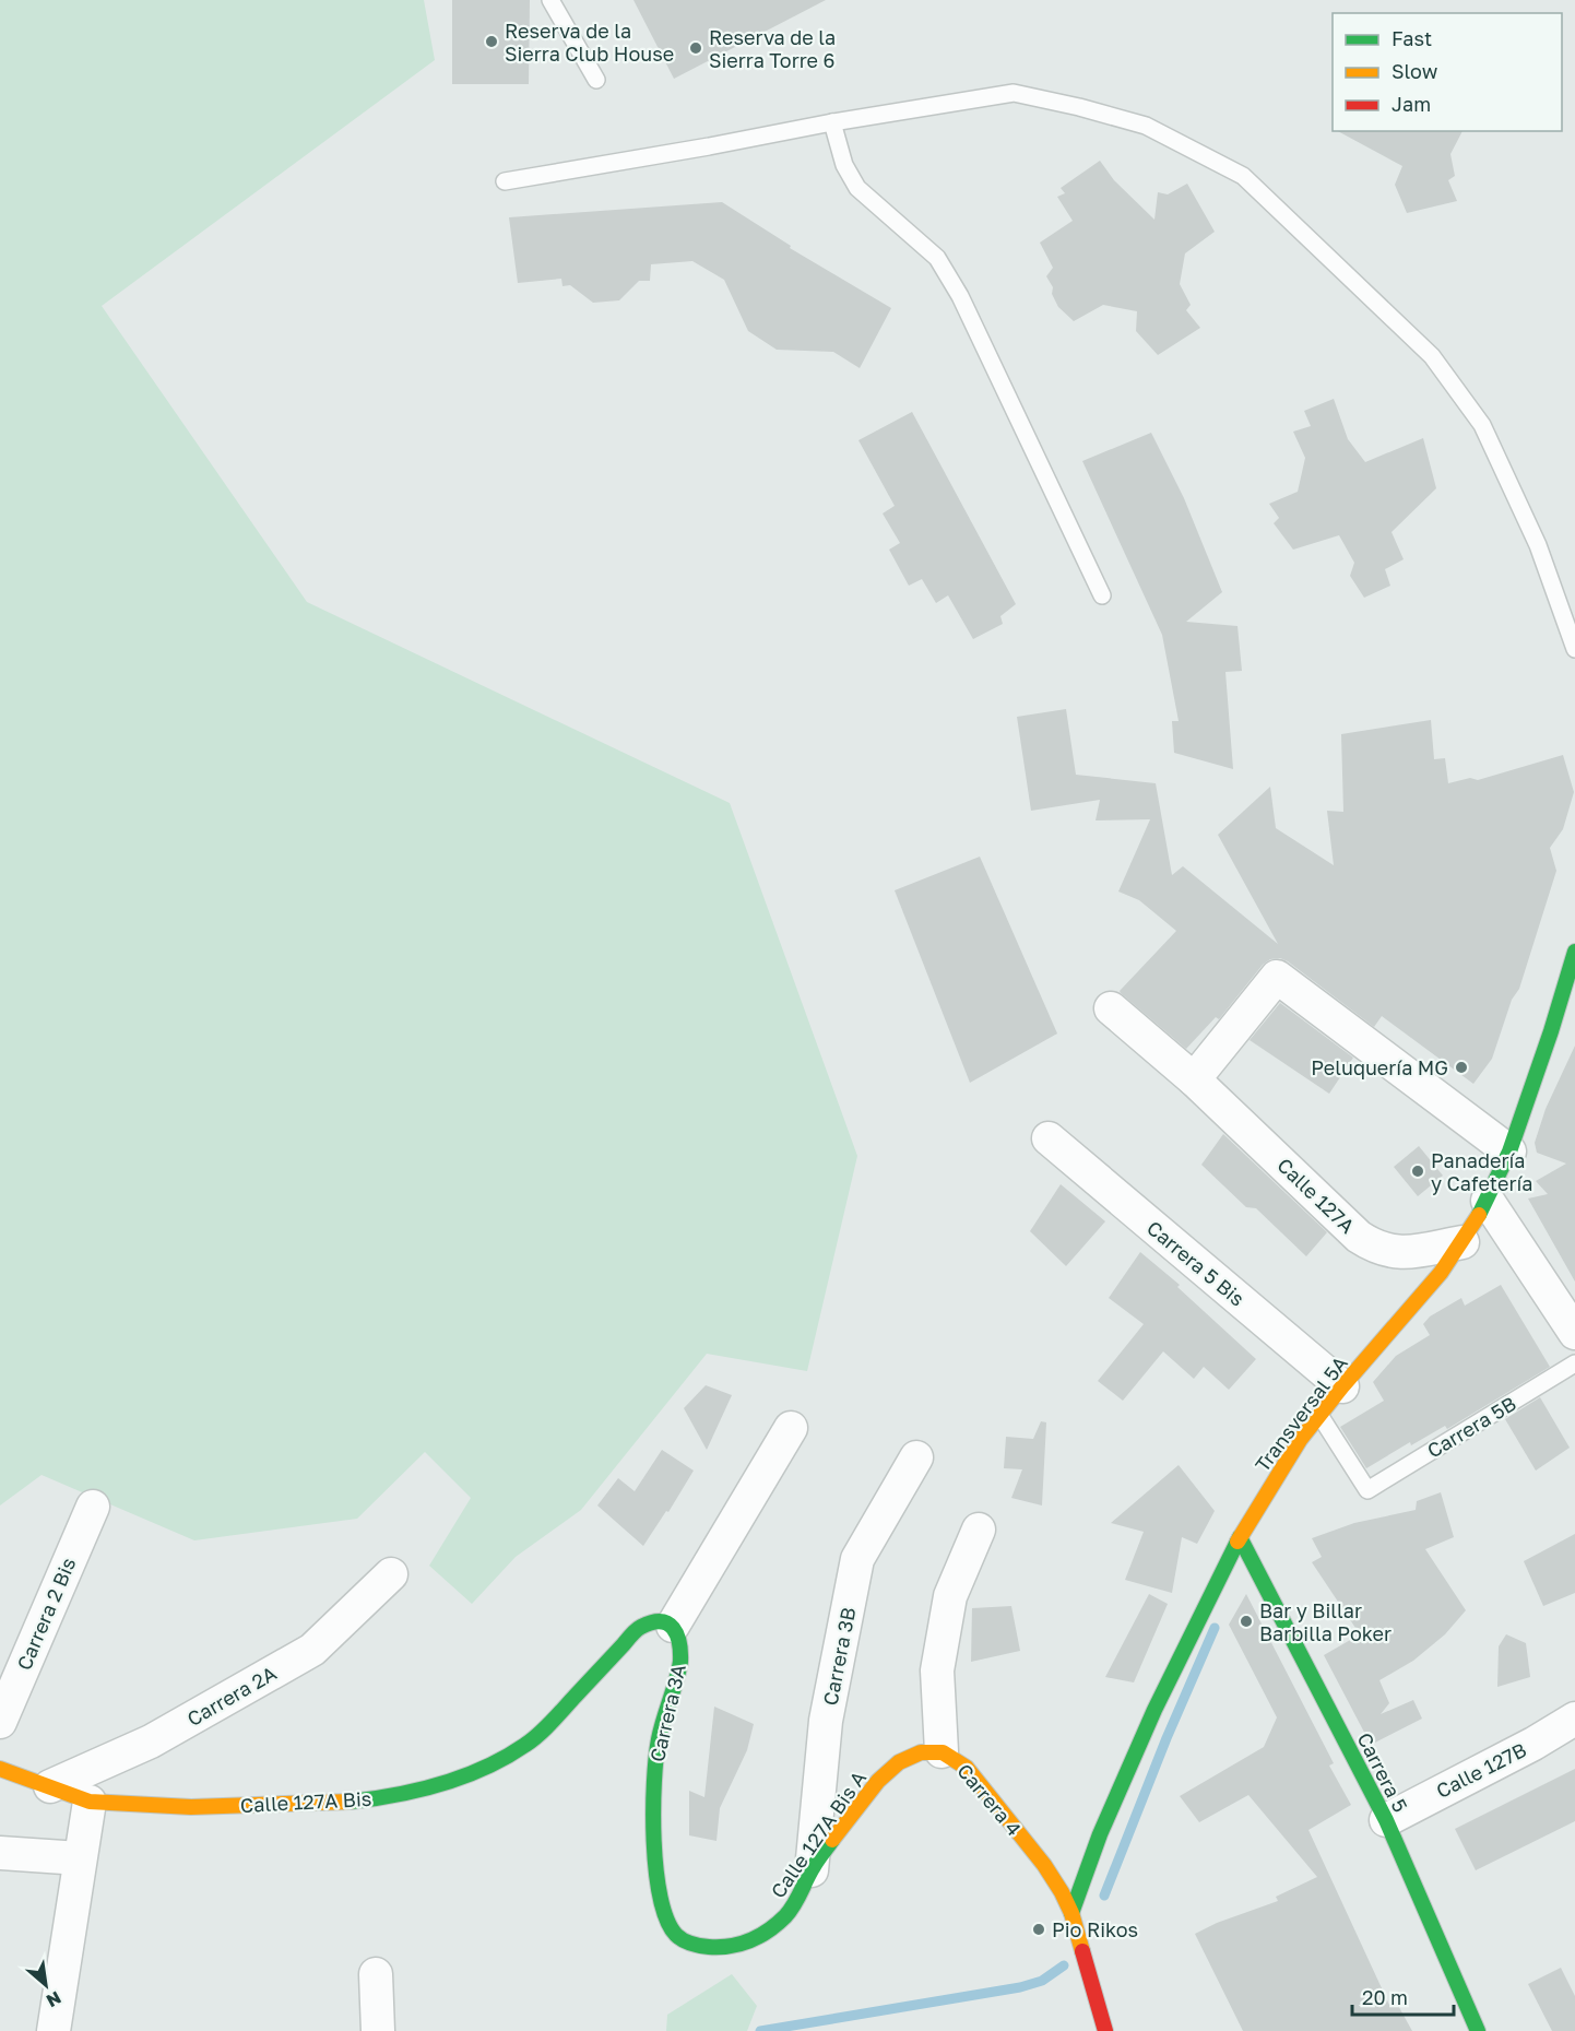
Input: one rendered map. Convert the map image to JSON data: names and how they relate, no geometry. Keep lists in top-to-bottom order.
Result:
{
  "streets": {
    "street": [
      "Calle 127A",
      "Carrera 5 Bis",
      "Transversal 5A",
      "Carrera 2 Bis",
      "Carrera 3B",
      "Carrera 2A",
      "Carrera 3A",
      "Calle 127B",
      "Carrera 5",
      "Carrera 4",
      "Calle 127A Bis",
      "Calle 127A Bis A"
    ],
    "lane": ["Carrera 5B"]
  },
  "crossings": [
    ["Calle 127A", "Transversal 5A"],
    ["Carrera 5 Bis", "Transversal 5A"],
    ["Transversal 5A", "Carrera 5B"],
    ["Transversal 5A", "Carrera 5"],
    ["Transversal 5A", "Carrera 4"],
    ["Carrera 3B", "Calle 127A Bis A"],
    ["Carrera 2A", "Calle 127A Bis"],
    ["Carrera 3A", "Calle 127A Bis"],
    ["Carrera 3A", "Calle 127A Bis A"],
    ["Calle 127B", "Carrera 5"],
    ["Carrera 4", "Calle 127A Bis A"]
  ],
  "places": [
    "Reserva de la Sierra Club House",
    "Reserva de la Sierra Torre 6",
    "Peluquería MG",
    "Panadería y Cafetería",
    "Bar y Billar Barbilla Poker",
    "Pio Rikos"
  ],
  "legend": ["Fast", "Slow", "Jam"],
  "scale_bar": "20 m",
  "north": "bottom right"
}
